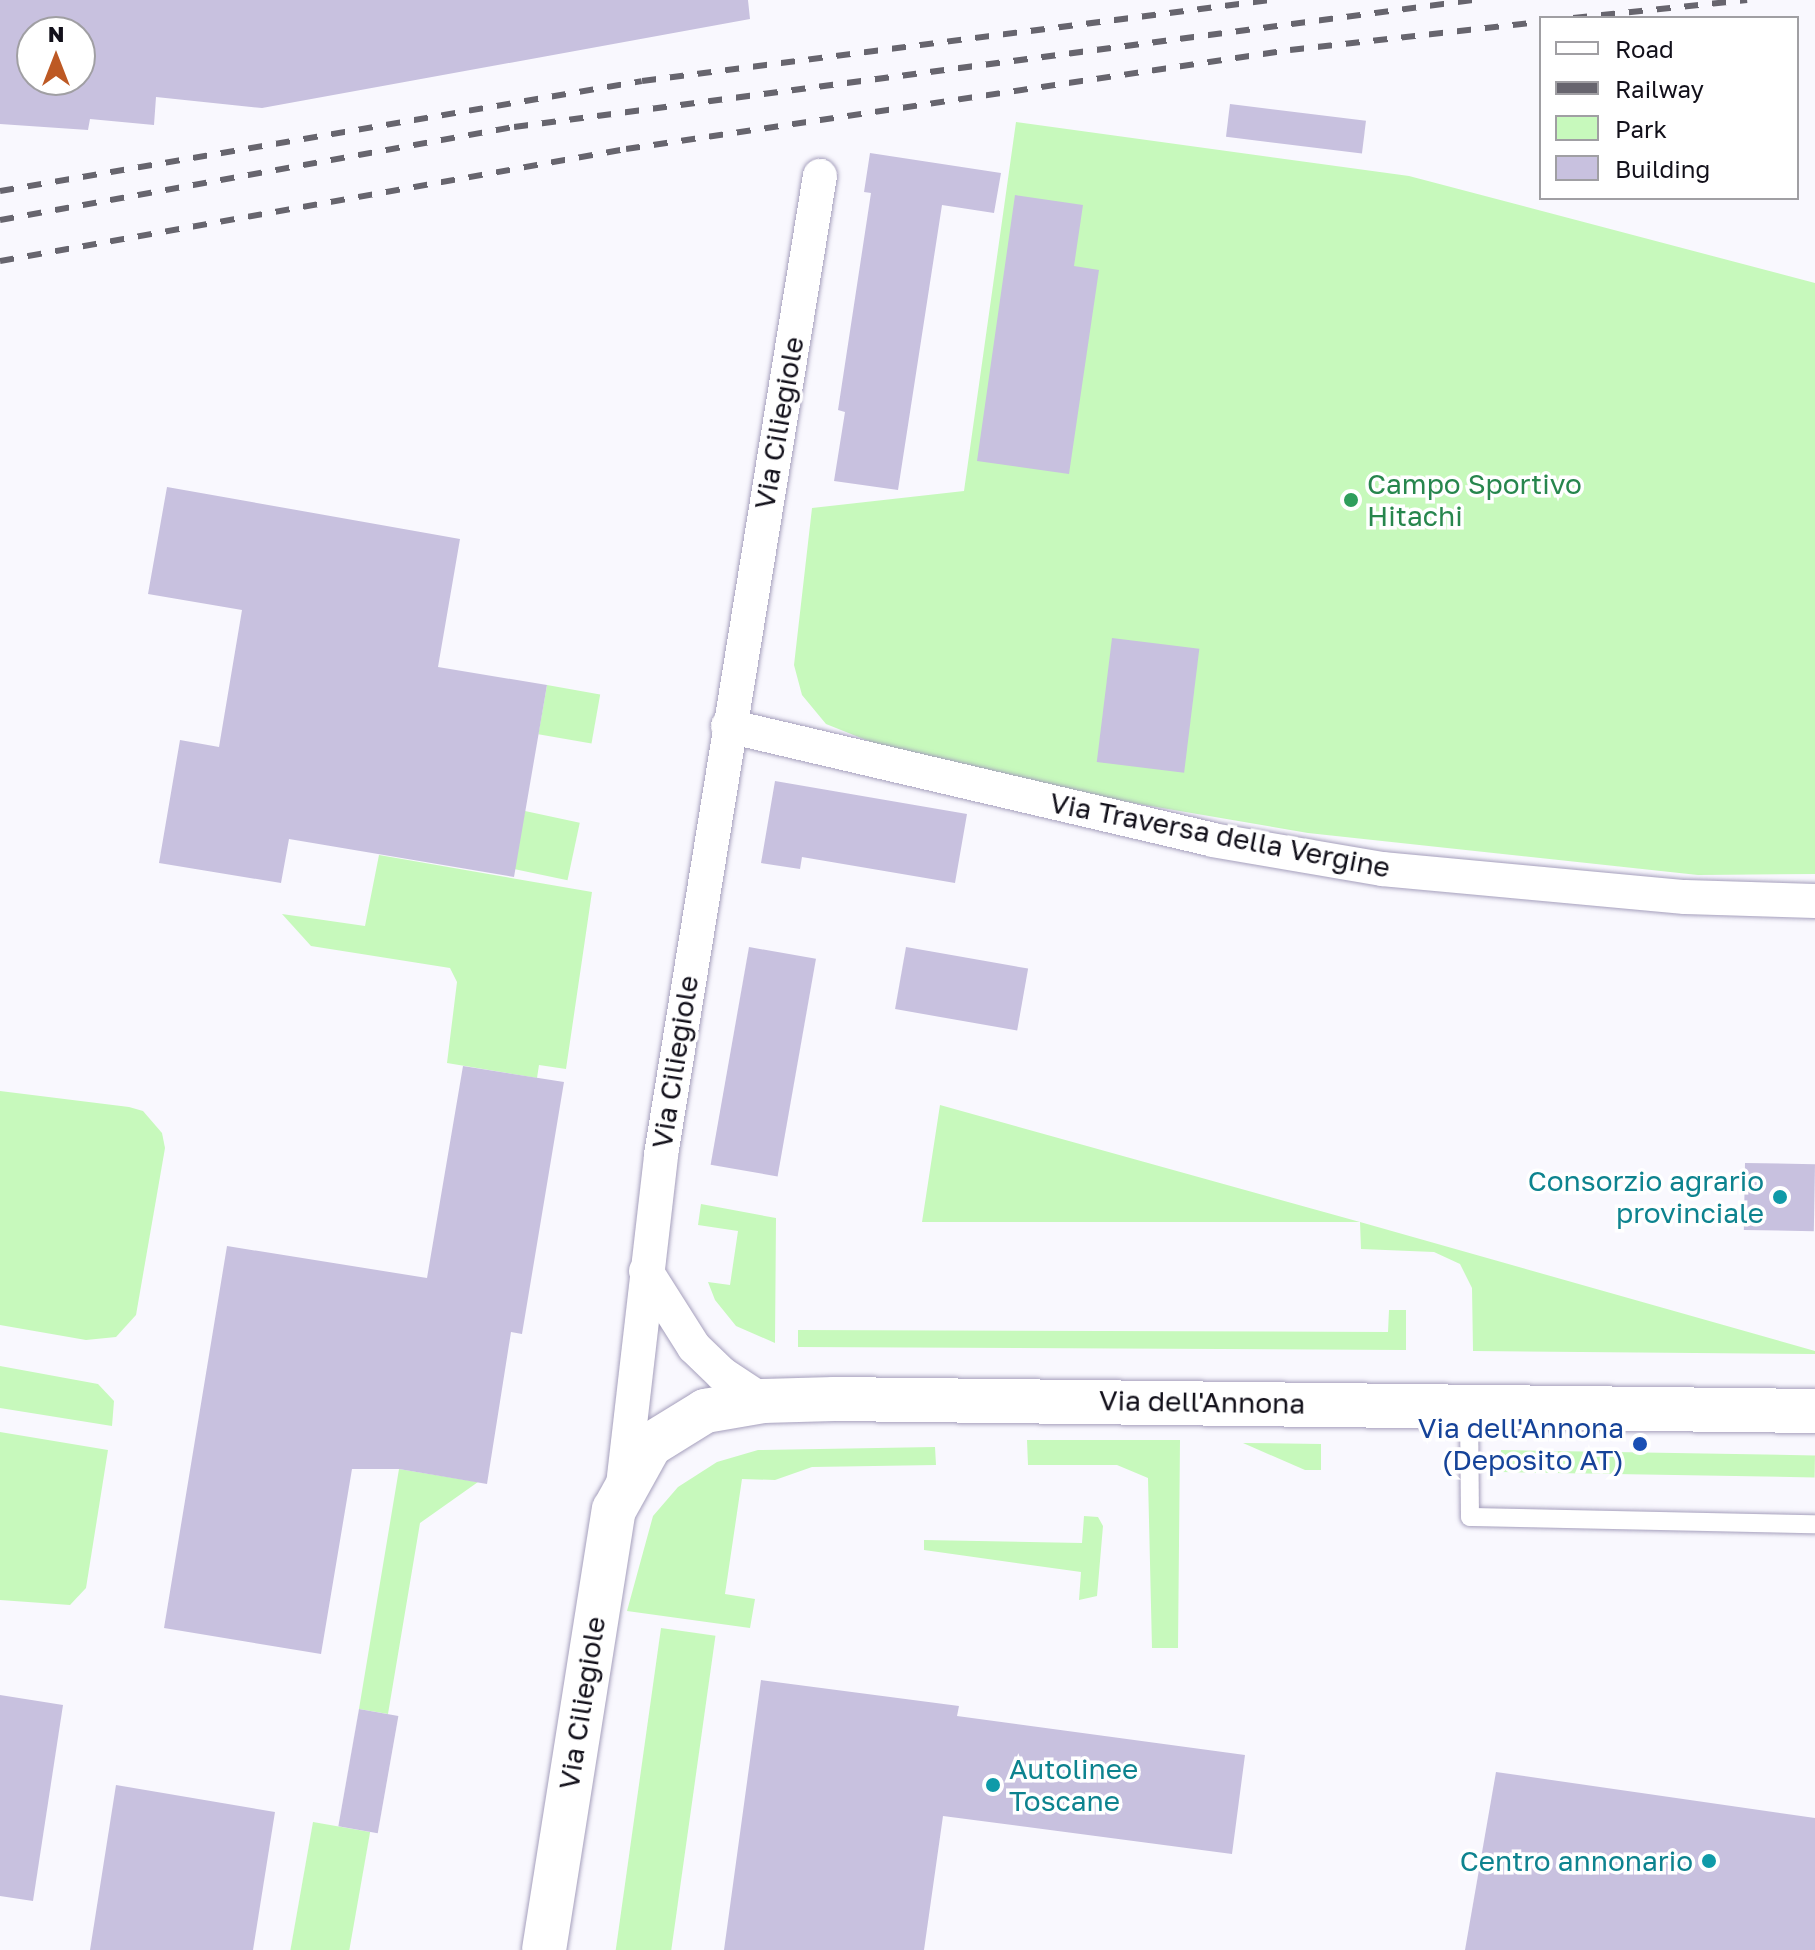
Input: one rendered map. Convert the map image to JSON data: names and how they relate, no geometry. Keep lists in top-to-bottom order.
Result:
{
  "streets": {
    "street": ["Via Ciliegiole", "Via Traversa della Vergine", "Via dell'Annona"]
  },
  "crossings": [
    ["Via Ciliegiole", "Via Traversa della Vergine"],
    ["Via Ciliegiole", "Via dell'Annona"]
  ],
  "places": [
    "Campo Sportivo Hitachi",
    "Consorzio agrario provinciale",
    "Via dell'Annona (Deposito AT)",
    "Autolinee Toscane",
    "Centro annonario"
  ],
  "legend": [
    "Road",
    "Railway",
    "Park",
    "Building"
  ],
  "north": "top"
}
